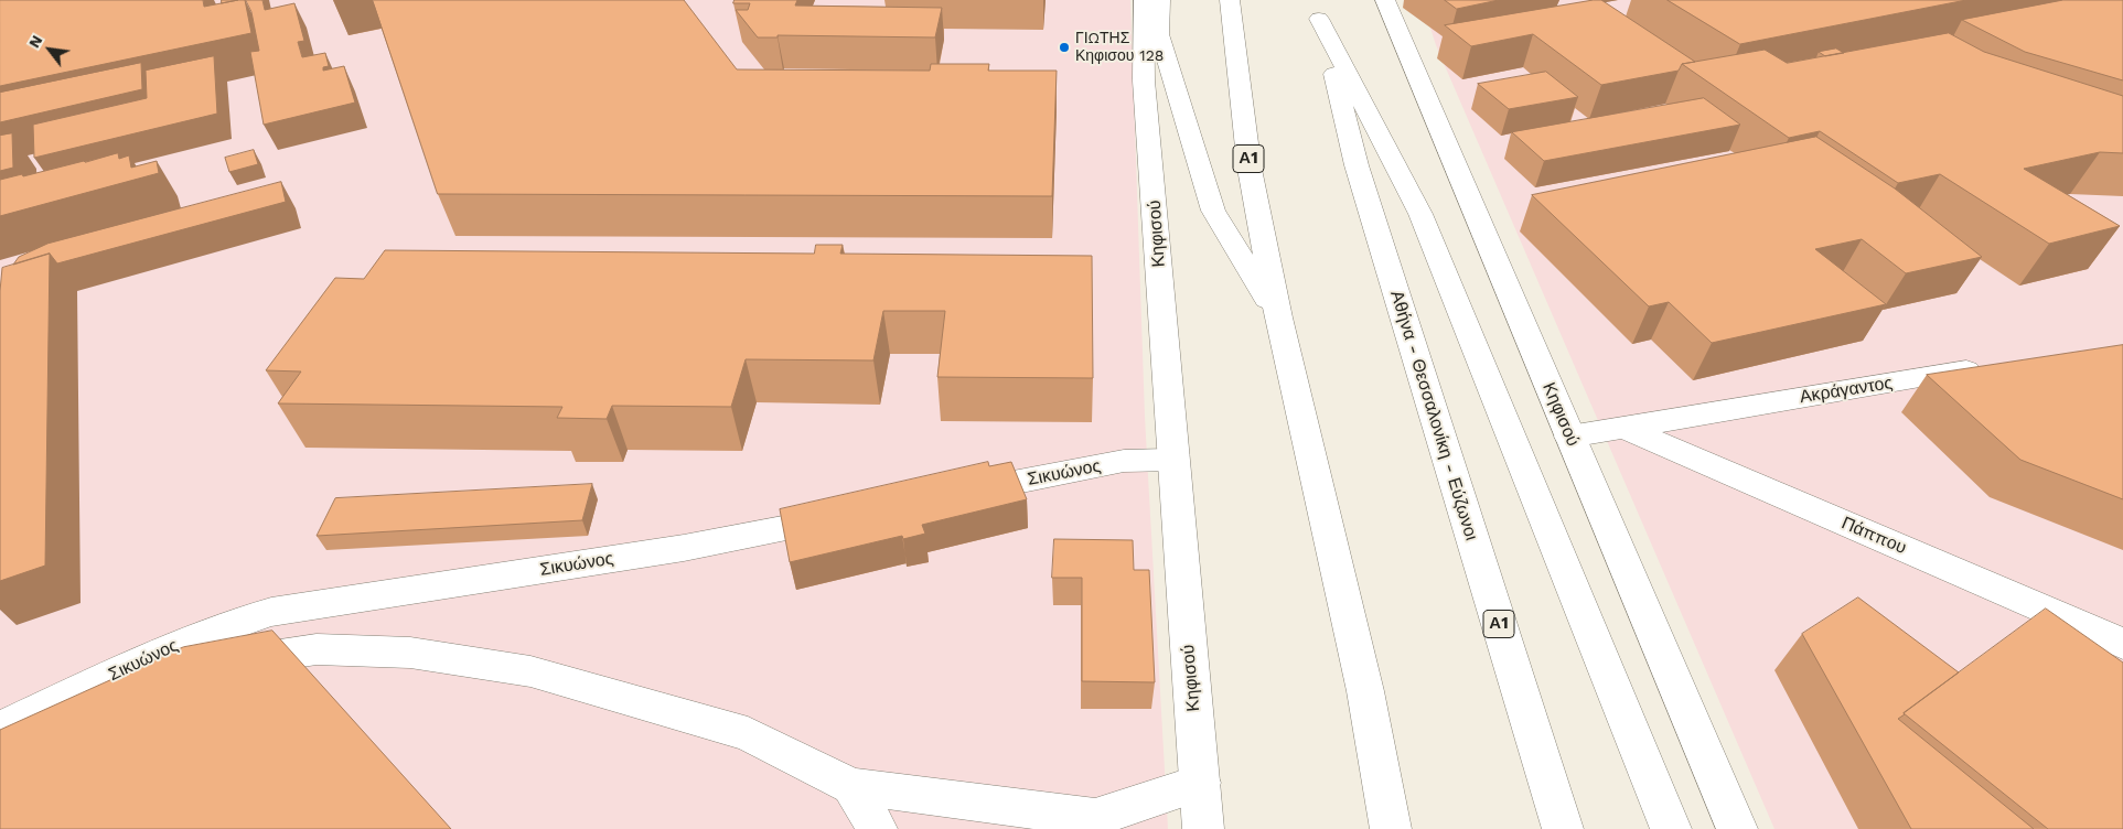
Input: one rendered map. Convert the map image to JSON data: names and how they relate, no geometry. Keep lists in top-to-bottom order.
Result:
{
  "streets": {
    "main road": [
      "Α1",
      "Κηφισού",
      "Ακράγαντος",
      "Αθήνα - Θεσσαλονίκη - Εύζωνοι",
      "Σικυώνος",
      "Πάππου"
    ]
  },
  "crossings": [
    ["Κηφισού", "Ακράγαντος"],
    ["Κηφισού", "Σικυώνος"],
    ["Ακράγαντος", "Πάππου"]
  ],
  "places": ["ΓΙΩΤΗΣ Κηφισου 128"],
  "north": "top left"
}
